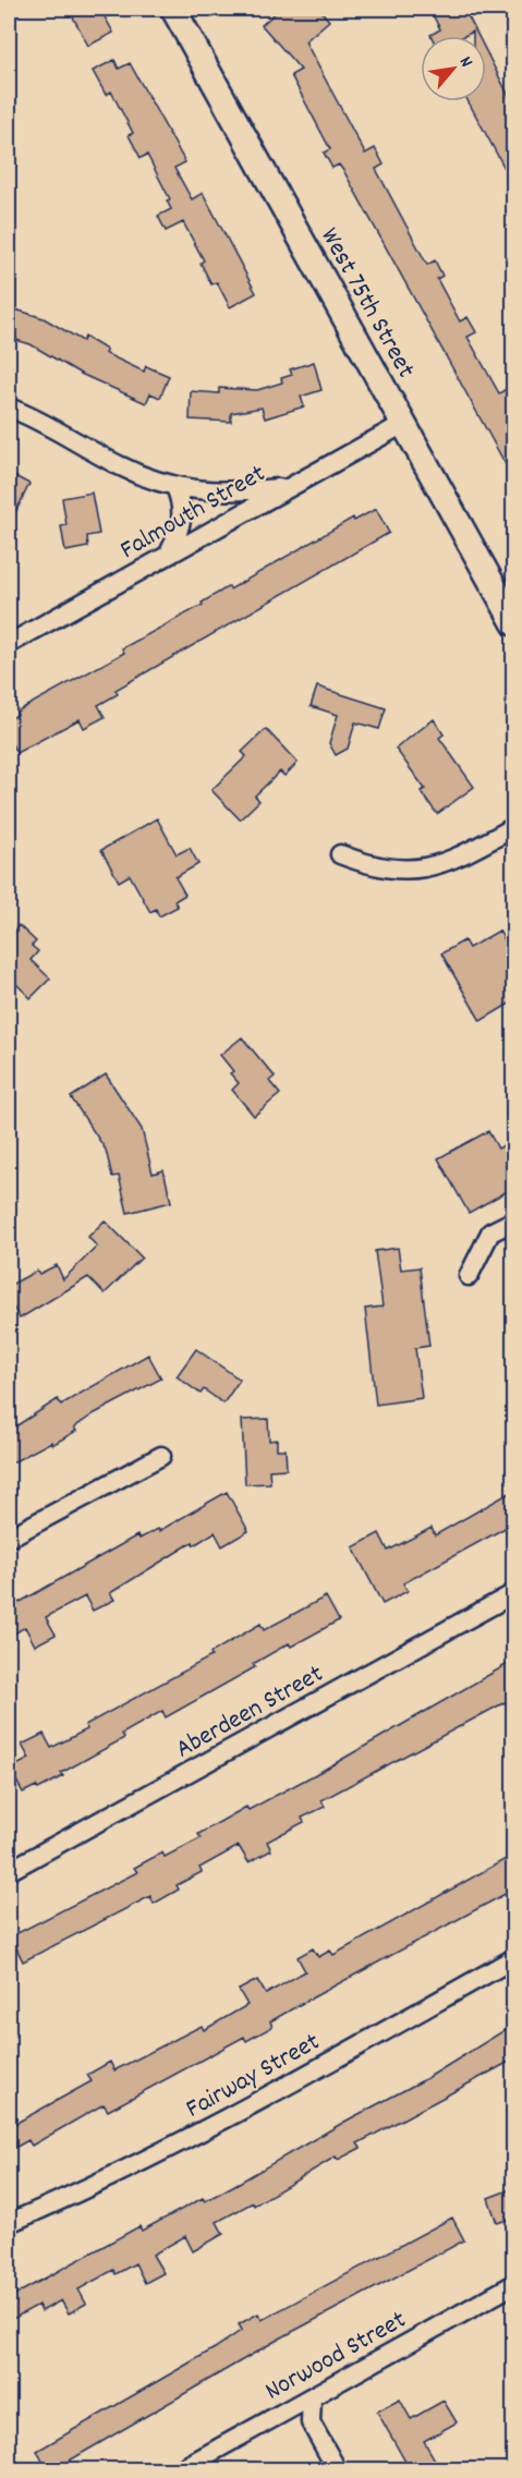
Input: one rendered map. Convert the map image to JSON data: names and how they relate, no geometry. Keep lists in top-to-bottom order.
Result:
{
  "streets": {
    "main road": ["West 75th Street"],
    "street": [
      "Falmouth Street",
      "Aberdeen Street",
      "Fairway Street",
      "Norwood Street"
    ]
  },
  "crossings": [
    ["West 75th Street", "Falmouth Street"]
  ],
  "north": "top right"
}
